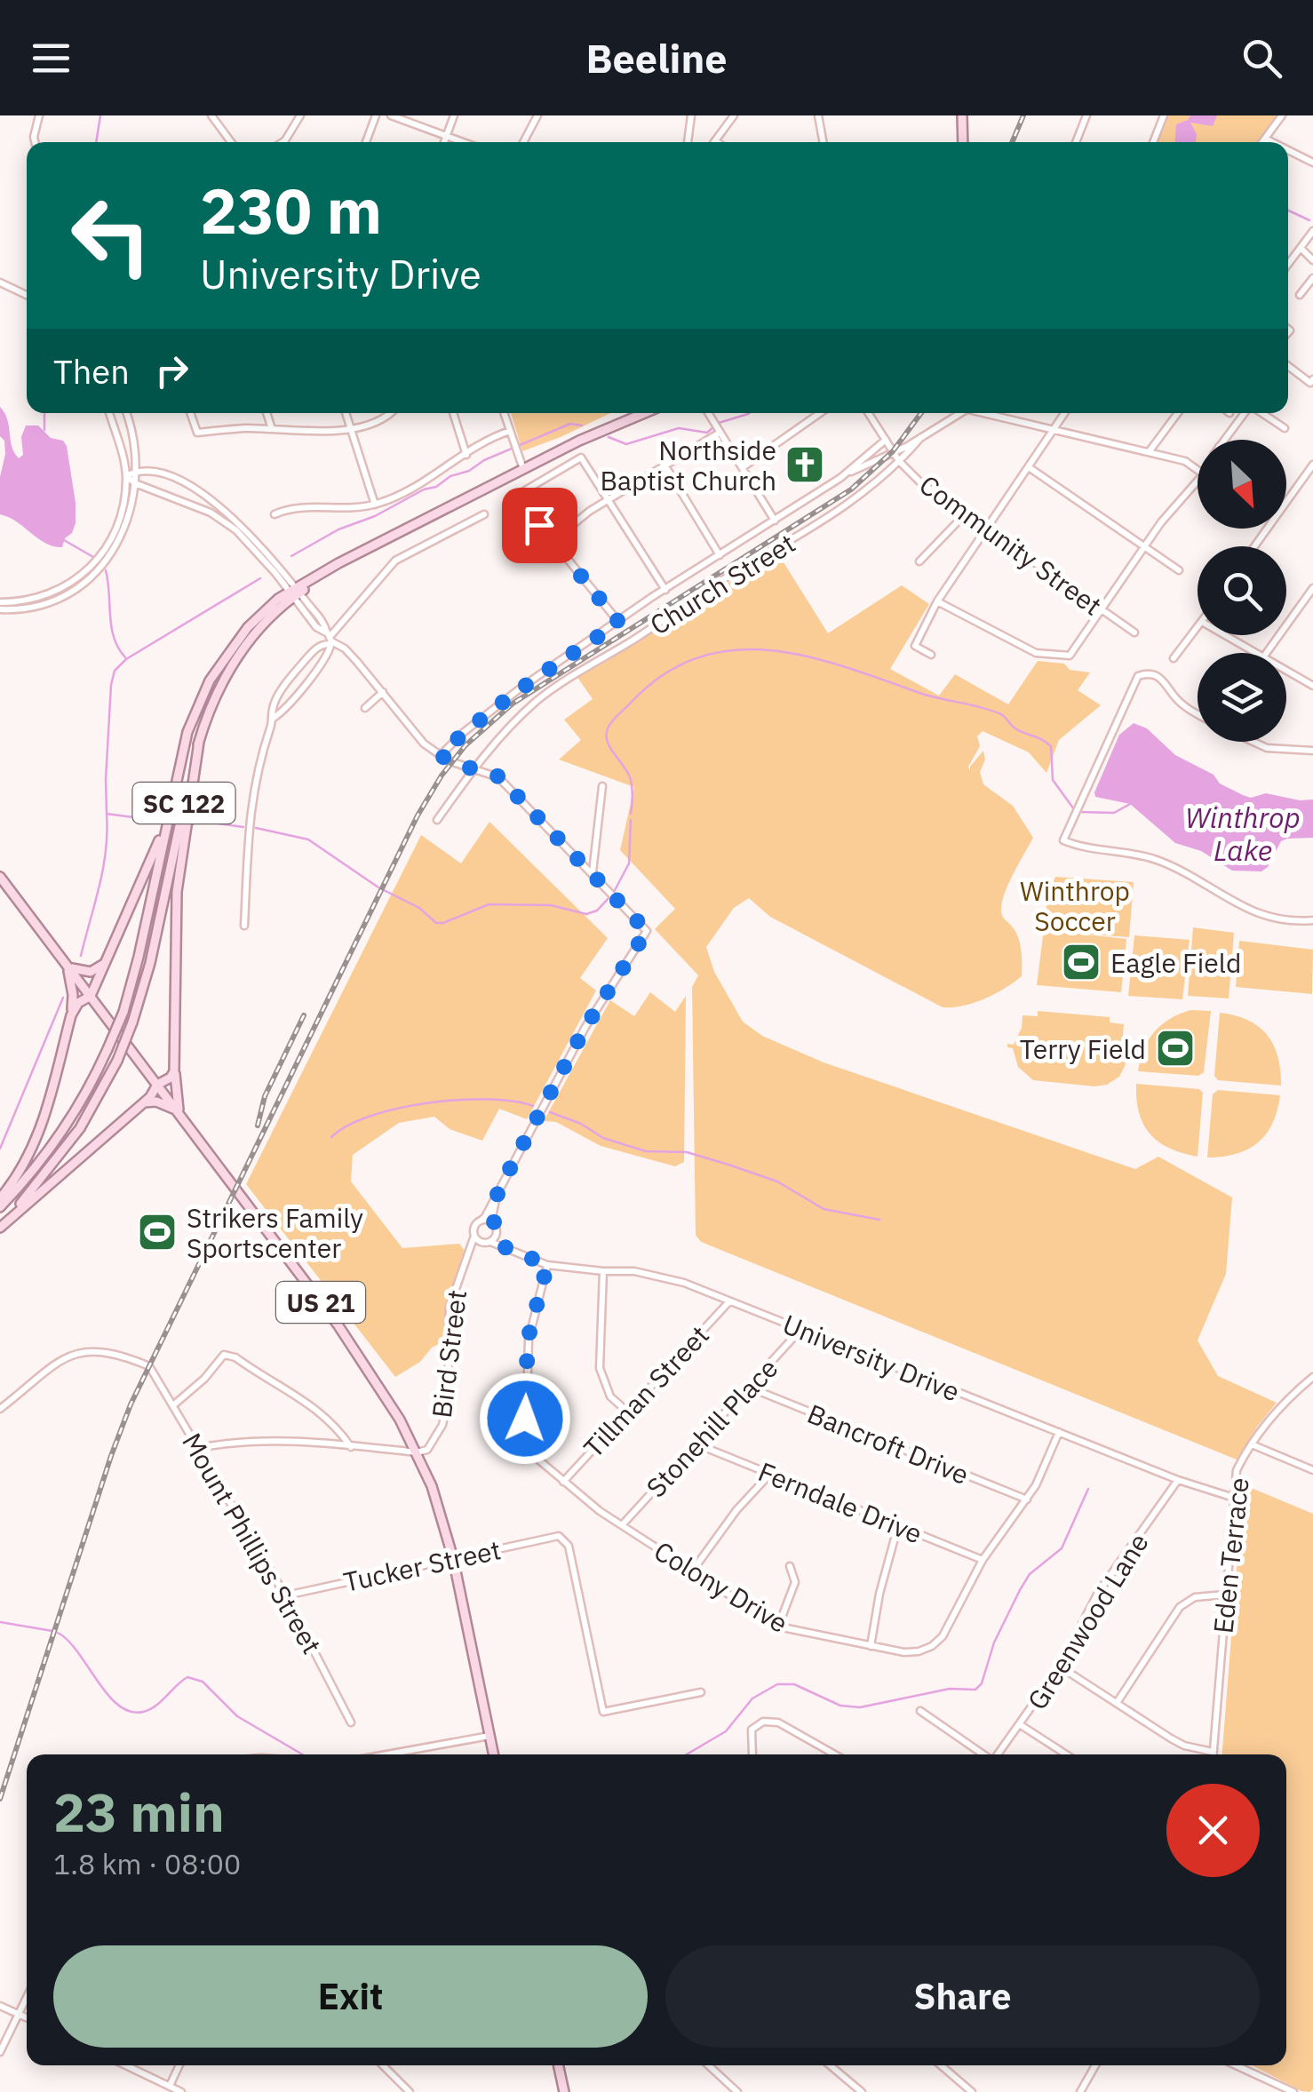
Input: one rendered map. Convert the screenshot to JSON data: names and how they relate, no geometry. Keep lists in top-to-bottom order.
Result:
{
  "streets": {
    "main road": ["SC 122", "US 21"],
    "street": [
      "Community Street",
      "Church Street",
      "Bird Street",
      "University Drive",
      "Tillman Street",
      "Stonehill Place",
      "Bancroft Drive",
      "Ferndale Drive",
      "Mount Phillips Street",
      "Eden Terrace",
      "Tucker Street",
      "Colony Drive",
      "Greenwood Lane"
    ]
  },
  "crossings": [
    ["Community Street", "Church Street"],
    ["US 21", "Bird Street"],
    ["US 21", "Tucker Street"],
    ["Bird Street", "University Drive"],
    ["University Drive", "Tillman Street"],
    ["University Drive", "Stonehill Place"],
    ["University Drive", "Eden Terrace"],
    ["University Drive", "Colony Drive"],
    ["University Drive", "Greenwood Lane"],
    ["Tillman Street", "Colony Drive"],
    ["Stonehill Place", "Bancroft Drive"],
    ["Stonehill Place", "Ferndale Drive"],
    ["Stonehill Place", "Colony Drive"],
    ["Bancroft Drive", "Colony Drive"],
    ["Ferndale Drive", "Colony Drive"],
    ["Mount Phillips Street", "Tucker Street"]
  ],
  "water": ["Winthrop Lake"],
  "parks": ["Winthrop Soccer"],
  "places": {
    "church": ["Northside Baptist Church"],
    "sports": ["Eagle Field", "Terry Field", "Strikers Family Sportscenter"]
  },
  "north": "bottom right",
  "page": {
    "header": "Beeline",
    "turn": ["230 m", "University Drive"],
    "then": "Then",
    "heading": ["23 min", "1.8 km · 08:00"],
    "buttons": ["Exit", "Share"]
  }
}
